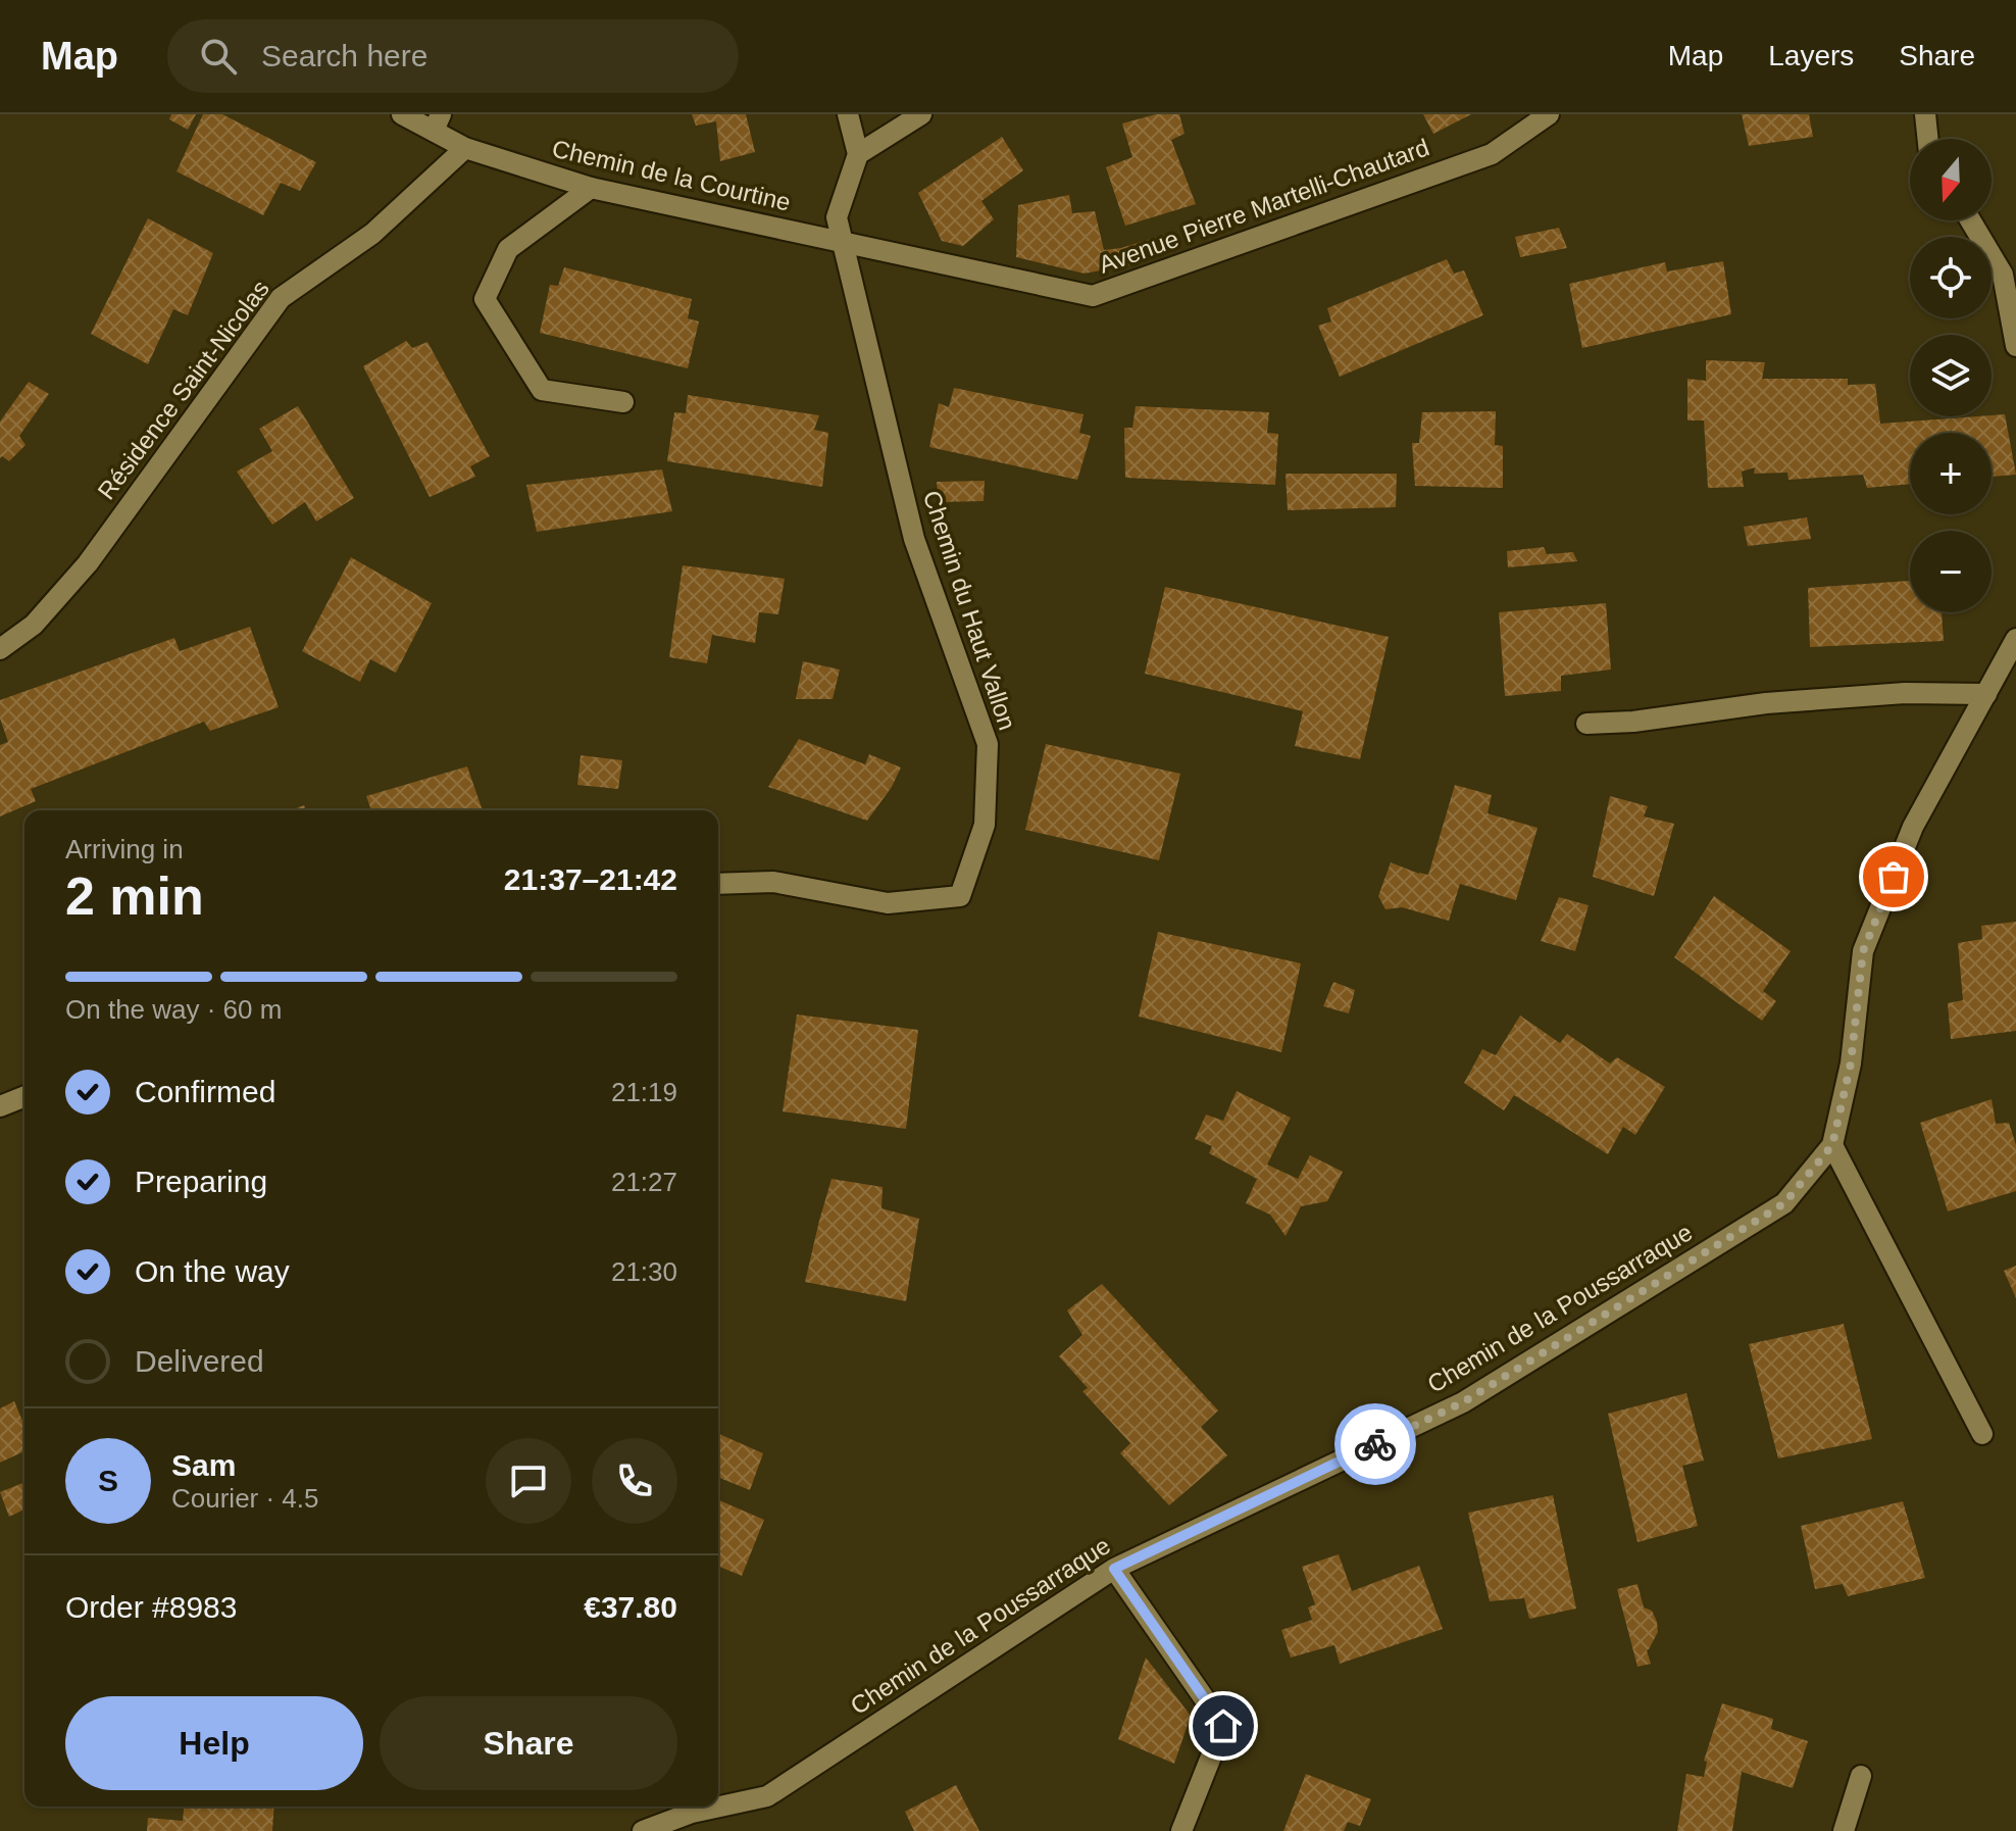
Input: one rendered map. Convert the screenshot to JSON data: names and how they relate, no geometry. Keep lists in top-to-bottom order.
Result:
{
  "streets": {
    "street": [
      "Chemin de la Courtine",
      "Avenue Pierre Martelli-Chautard",
      "Résidence Saint-Nicolas",
      "Chemin du Haut Vallon",
      "Chemin de la Poussarraque"
    ]
  },
  "crossings": [
    ["Chemin de la Courtine", "Avenue Pierre Martelli-Chautard"],
    ["Chemin de la Courtine", "Résidence Saint-Nicolas"],
    ["Chemin de la Courtine", "Chemin du Haut Vallon"],
    ["Avenue Pierre Martelli-Chautard", "Chemin du Haut Vallon"]
  ],
  "north": "bottom",
  "page": {
    "header": "Map",
    "search": "Search here",
    "nav": ["Map", "Layers", "Share"],
    "map_buttons": ["+", "−"],
    "heading": ["2 min", "Arriving in", "21:37–21:42"],
    "panel": [
      "Sam",
      "Courier · 4.5",
      "Order #8983",
      "€37.80"
    ],
    "bar": "On the way · 60 m",
    "list": [
      ["Confirmed", "21:19"],
      ["Preparing", "21:27"],
      ["On the way", "21:30"],
      "Delivered"
    ],
    "round": "S",
    "buttons": ["Help", "Share"]
  }
}
